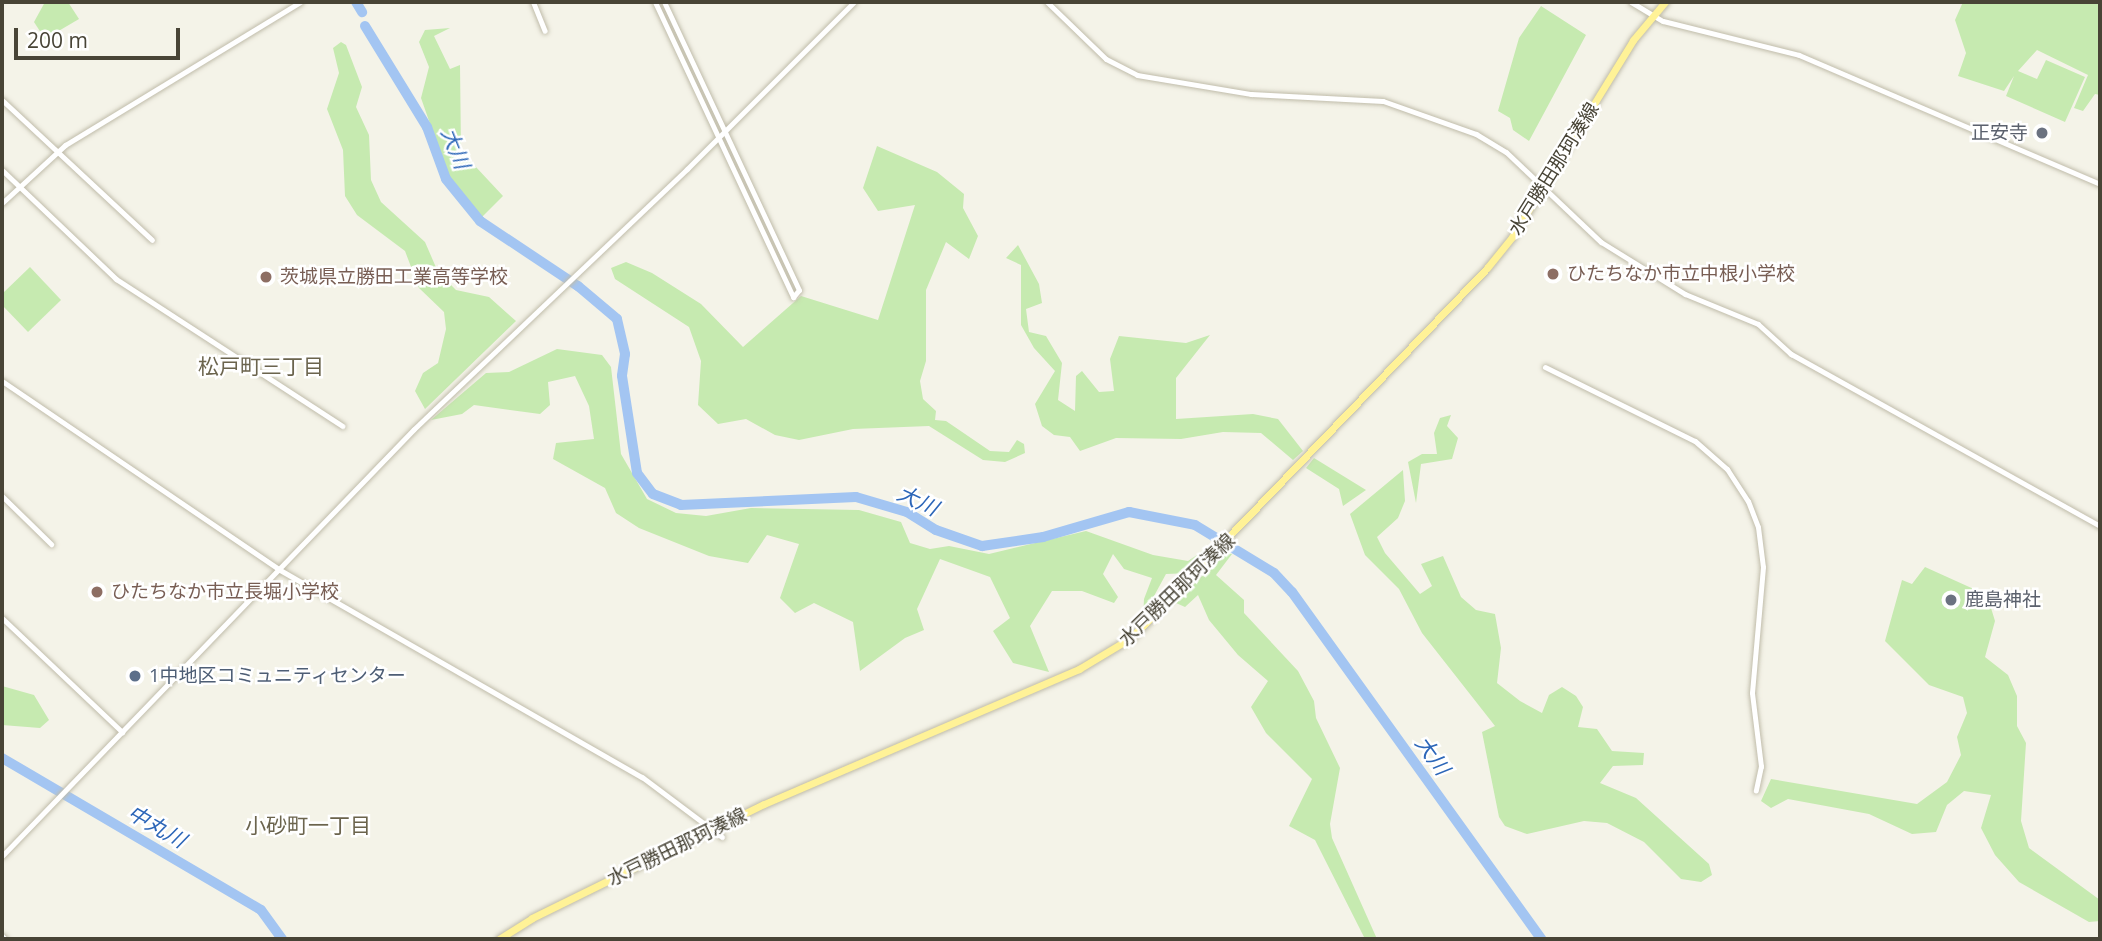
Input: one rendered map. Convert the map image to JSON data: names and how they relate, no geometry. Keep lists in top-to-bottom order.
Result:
{
  "streets": {
    "main road": ["水戸勝田那珂湊線"]
  },
  "districts": ["松戸町三丁目", "小砂町一丁目"],
  "water": ["大川", "中丸川"],
  "places": [
    "正安寺",
    "ひたちなか市立中根小学校",
    "茨城県立勝田工業高等学校",
    "ひたちなか市立長堀小学校",
    "鹿島神社",
    "1中地区コミュニティセンター"
  ],
  "scale_bar": "200 m"
}
